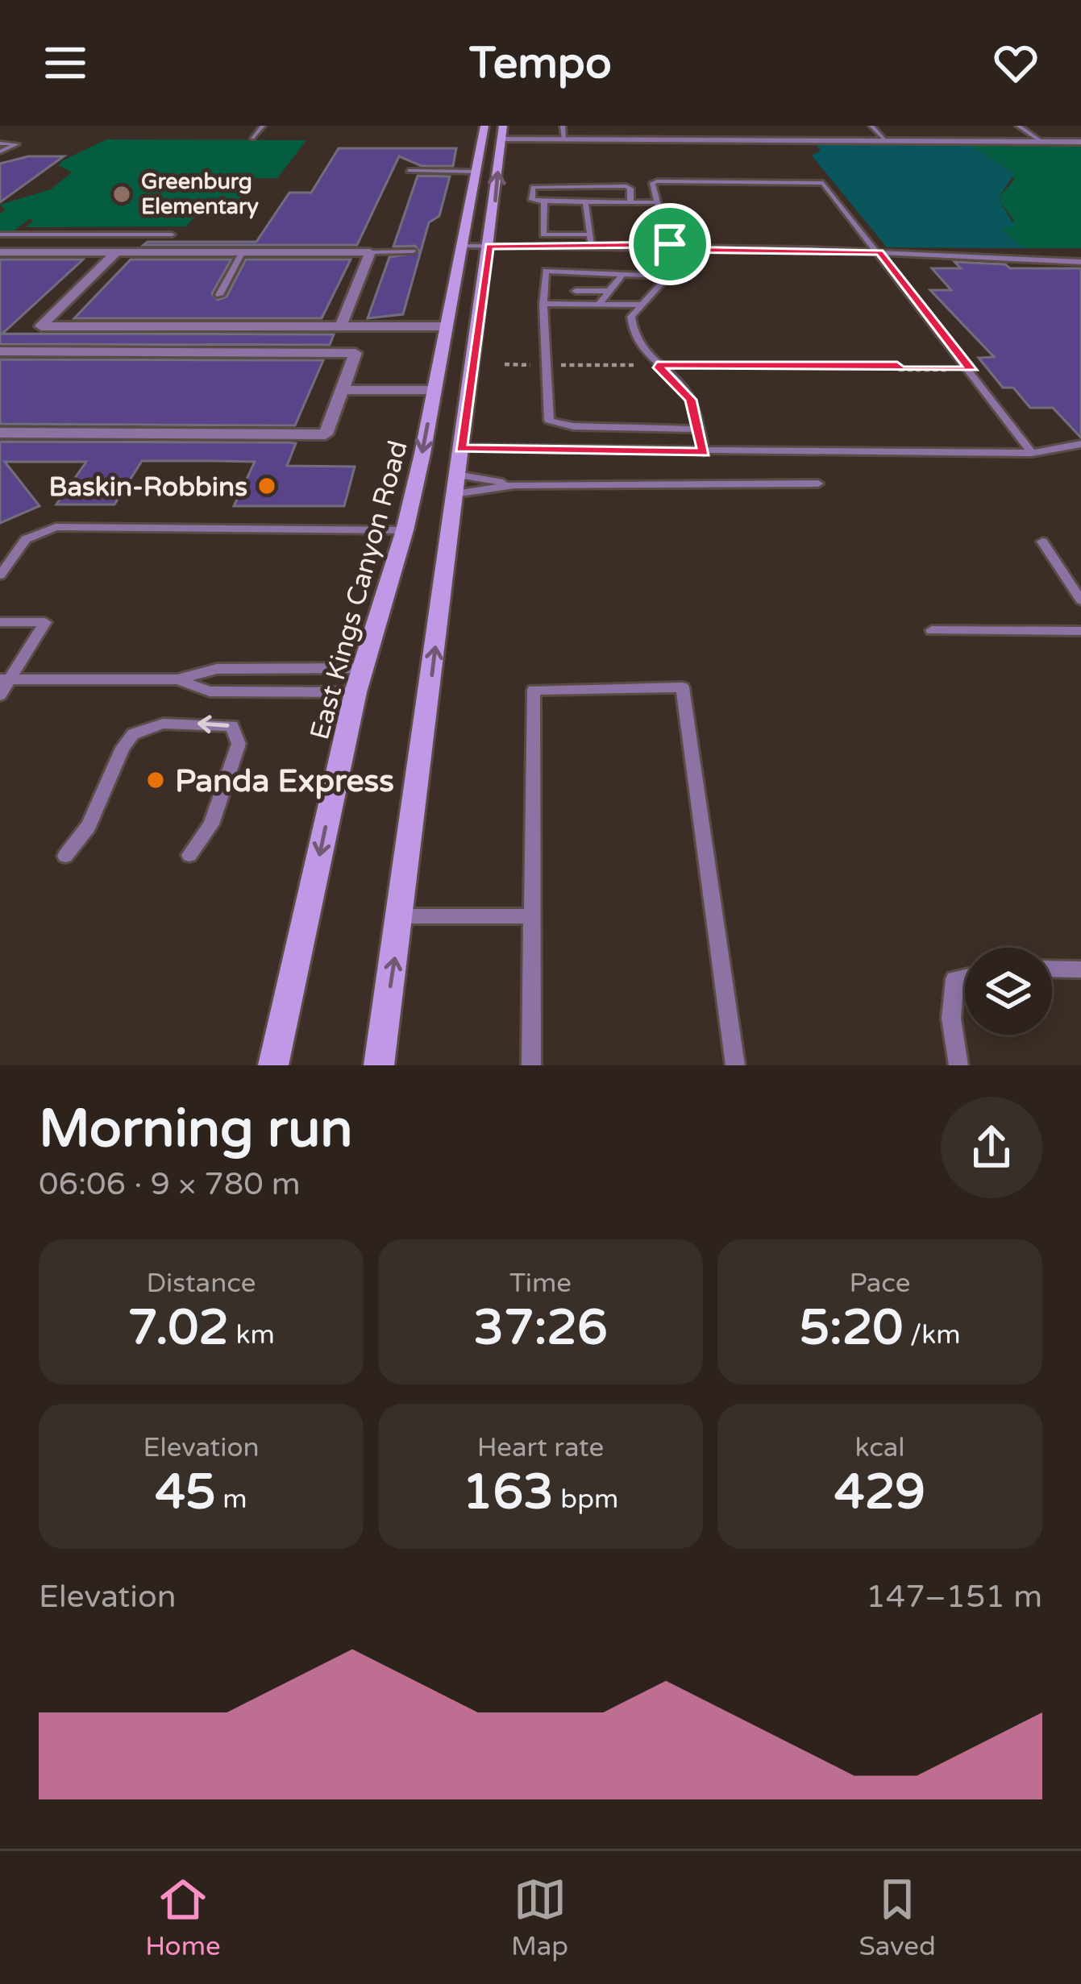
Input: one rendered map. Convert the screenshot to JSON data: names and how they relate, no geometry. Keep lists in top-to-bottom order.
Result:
{
  "streets": {
    "main road": ["East Kings Canyon Road"]
  },
  "places": ["Greenburg Elementary", "Baskin-Robbins", "Panda Express"],
  "page": {
    "header": "Tempo",
    "heading": ["Morning run", "06:06 · 9 × 780 m"],
    "stats": [
      ["Distance", "7.02 km"],
      ["Time", "37:26"],
      ["Pace", "5:20 /km"],
      ["Elevation", "45 m"],
      ["Heart rate", "163 bpm"],
      ["kcal", "429"]
    ],
    "chart": ["Elevation", "147–151 m"],
    "tabs": ["Home", "Map", "Saved"]
  }
}
